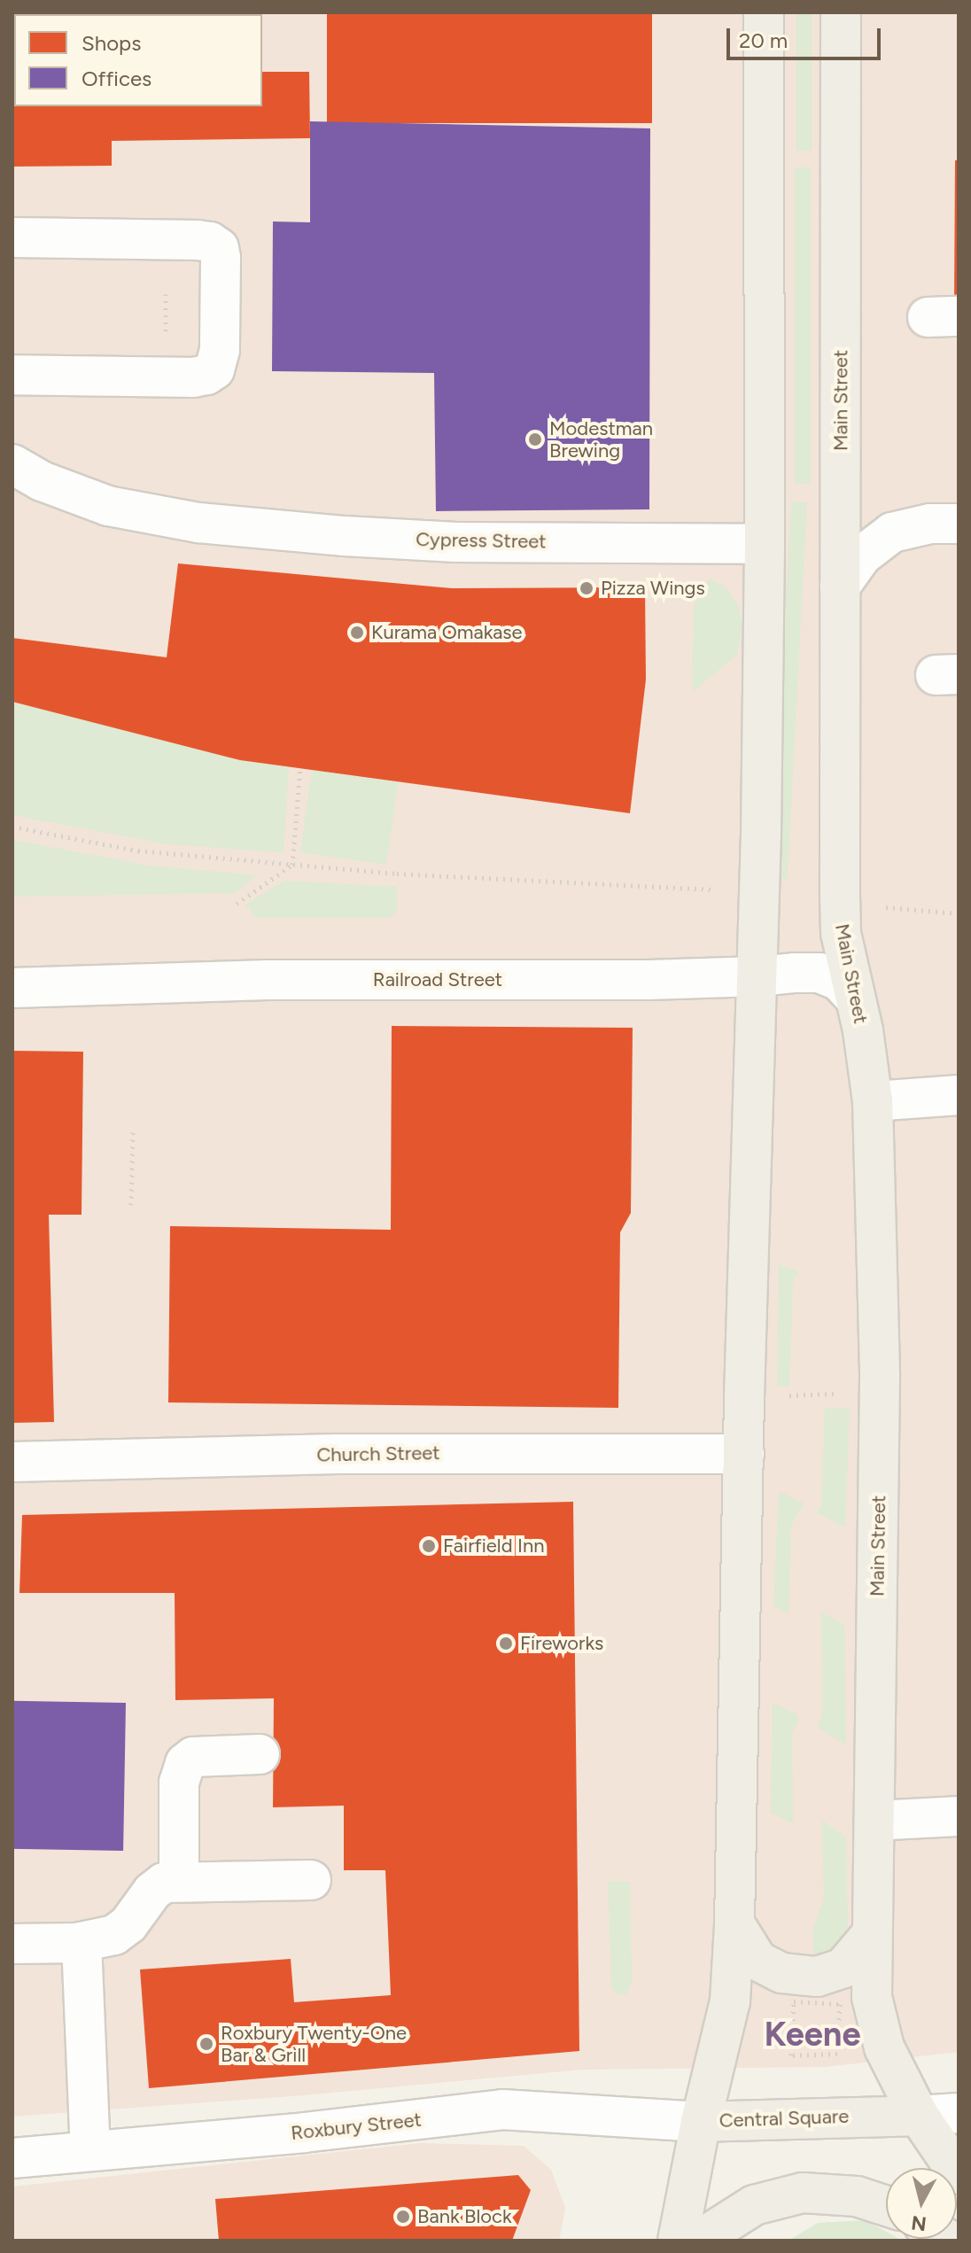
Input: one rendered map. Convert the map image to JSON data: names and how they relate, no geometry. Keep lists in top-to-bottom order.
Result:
{
  "streets": {
    "main road": ["Main Street", "Central Square"],
    "street": [
      "Cypress Street",
      "Railroad Street",
      "Church Street",
      "Roxbury Street"
    ]
  },
  "crossings": [
    ["Main Street", "Railroad Street"],
    ["Main Street", "Central Square"],
    ["Central Square", "Roxbury Street"]
  ],
  "districts": ["Keene"],
  "places": [
    "Modestman Brewing",
    "Pizza Wings",
    "Kurama Omakase",
    "Fairfield Inn",
    "Fireworks",
    "Roxbury Twenty-One Bar & Grill",
    "Bank Block"
  ],
  "legend": ["Shops", "Offices"],
  "scale_bar": "20 m",
  "north": "bottom"
}
